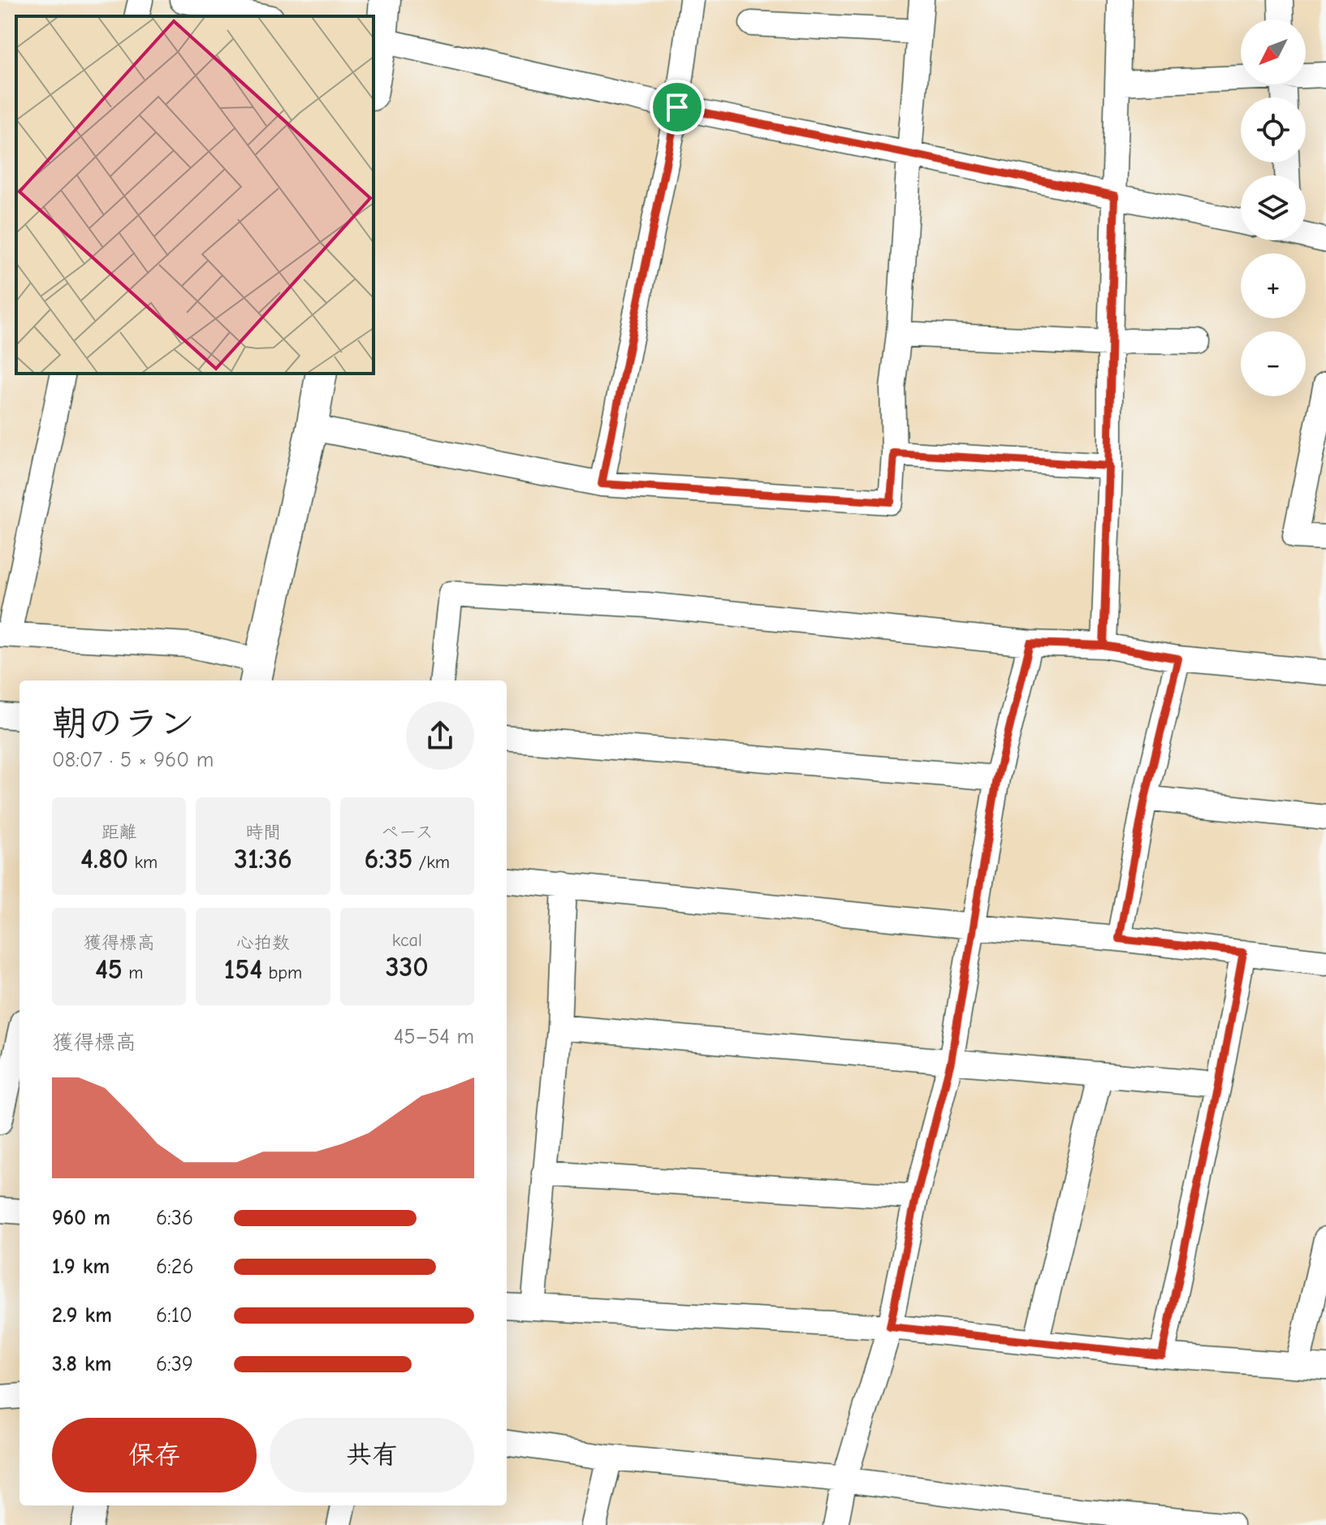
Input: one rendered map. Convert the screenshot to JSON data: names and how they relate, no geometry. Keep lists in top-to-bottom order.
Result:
{
  "north": "bottom left",
  "page": {
    "map_buttons": ["+", "−"],
    "heading": ["朝のラン", "08:07 · 5 × 960 m"],
    "stats": [
      ["距離", "4.80 km"],
      ["時間", "31:36"],
      ["ペース", "6:35 /km"],
      ["獲得標高", "45 m"],
      ["心拍数", "154 bpm"],
      ["kcal", "330"]
    ],
    "chart": ["獲得標高", "45–54 m"],
    "list": [
      {
        "name": "960 m",
        "note": "6:36"
      },
      {
        "name": "1.9 km",
        "note": "6:26"
      },
      {
        "name": "2.9 km",
        "note": "6:10"
      },
      {
        "name": "3.8 km",
        "note": "6:39"
      }
    ],
    "buttons": ["保存", "共有"]
  }
}
